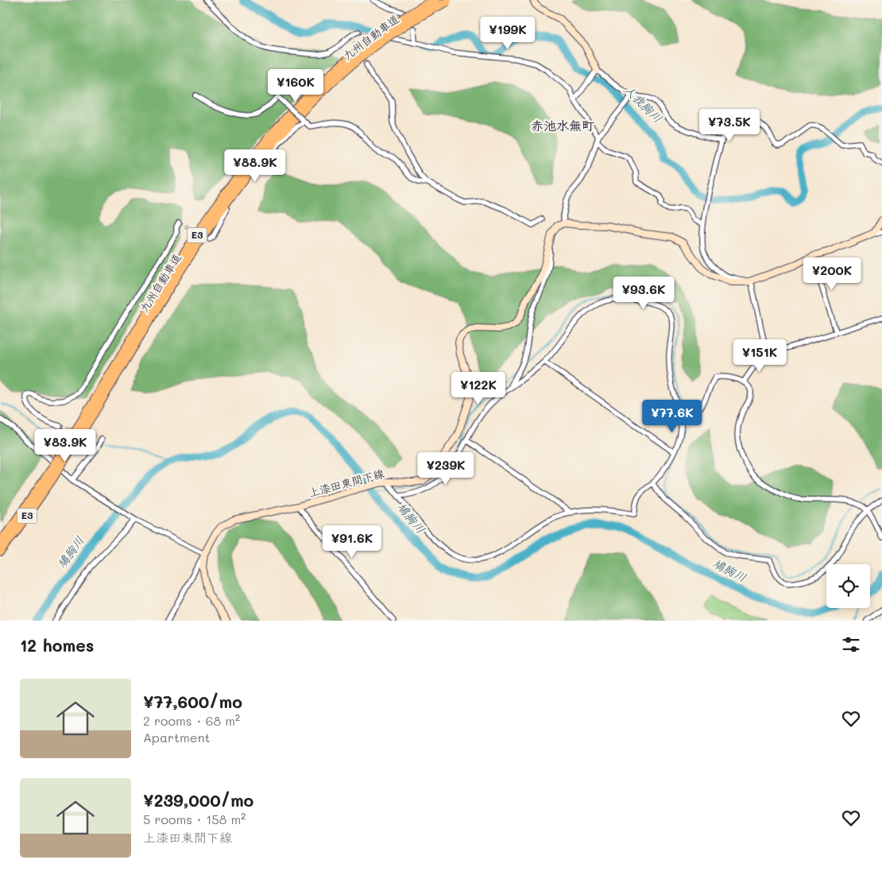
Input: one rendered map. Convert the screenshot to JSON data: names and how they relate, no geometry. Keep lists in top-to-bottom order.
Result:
{
  "streets": {
    "highway": ["九州自動車道", "E3"],
    "main road": ["上漆田東間下線"]
  },
  "districts": ["赤池水無町"],
  "water": ["人我胸川", "鳩胸川"],
  "page": {
    "price": [
      "¥199K",
      "¥160K",
      "¥73.5K",
      "¥88.9K",
      "¥200K",
      "¥93.6K",
      "¥151K",
      "¥122K",
      "¥77.6K",
      "¥83.9K",
      "¥239K",
      "¥91.6K"
    ],
    "heading": "12 homes",
    "list": [
      {
        "name": "¥77,600/mo",
        "note": "2 rooms · 68 m² · Apartment"
      },
      {
        "name": "¥239,000/mo",
        "note": "5 rooms · 158 m² · 上漆田東間下線"
      }
    ]
  }
}
